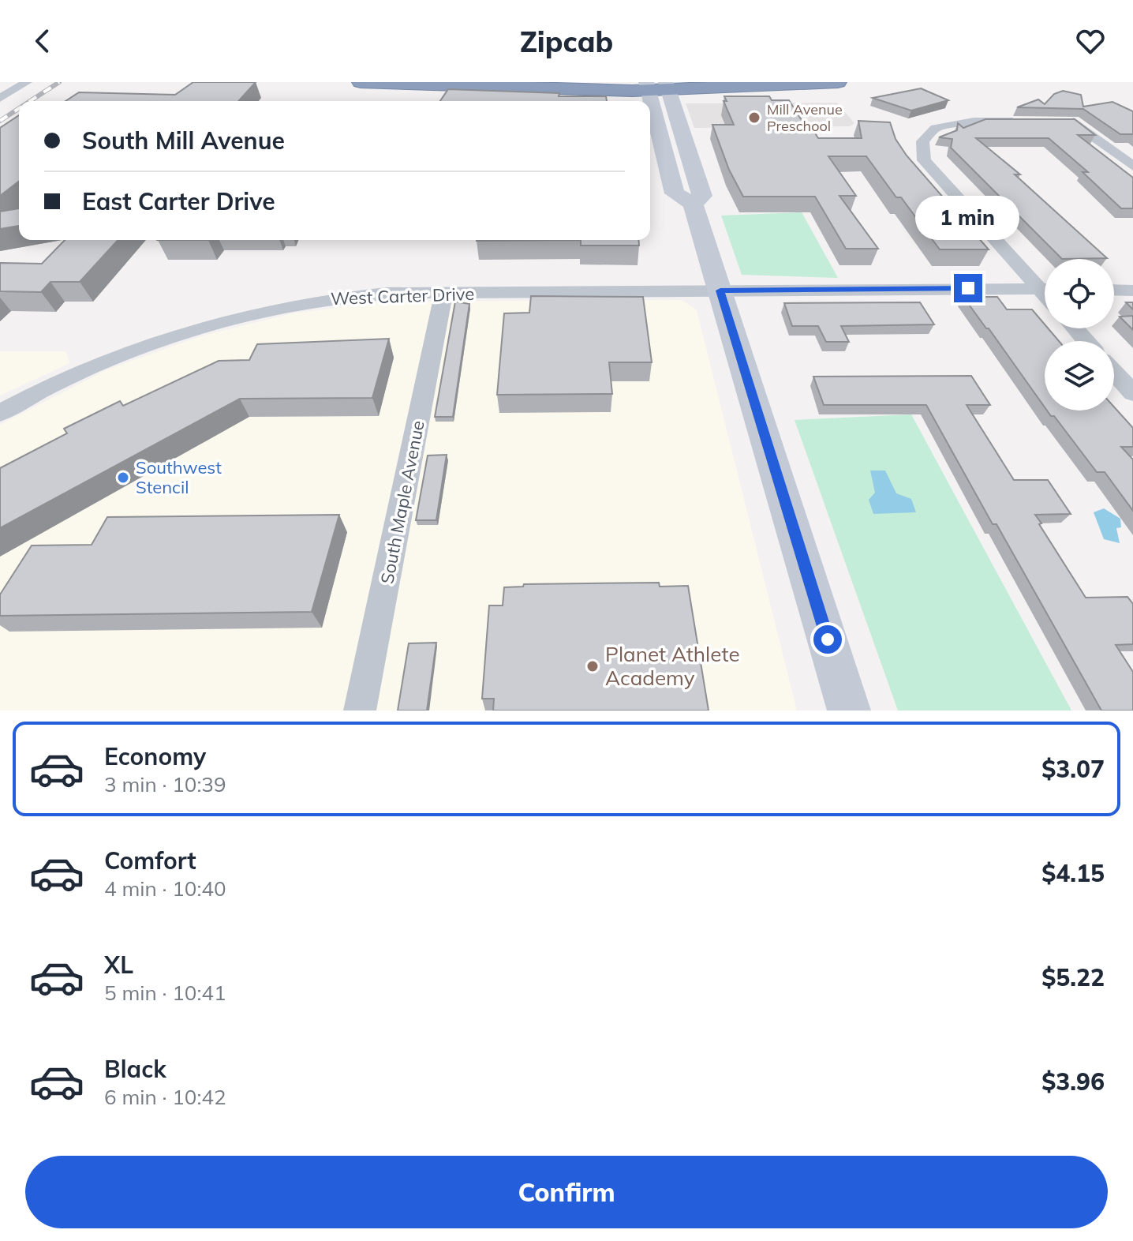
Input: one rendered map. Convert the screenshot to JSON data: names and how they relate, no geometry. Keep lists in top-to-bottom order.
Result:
{
  "streets": {
    "street": ["West Carter Drive", "South Maple Avenue"]
  },
  "crossings": [
    ["West Carter Drive", "South Maple Avenue"]
  ],
  "places": ["Mill Avenue Preschool", "Southwest Stencil", "Planet Athlete Academy"],
  "page": {
    "header": "Zipcab",
    "banner": ["South Mill Avenue", "East Carter Drive"],
    "bubble": "1 min",
    "list": [
      {
        "name": "Economy",
        "note": "3 min · 10:39",
        "value": "$3.07"
      },
      {
        "name": "Comfort",
        "note": "4 min · 10:40",
        "value": "$4.15"
      },
      {
        "name": "XL",
        "note": "5 min · 10:41",
        "value": "$5.22"
      },
      {
        "name": "Black",
        "note": "6 min · 10:42",
        "value": "$3.96"
      }
    ],
    "buttons": "Confirm"
  }
}
